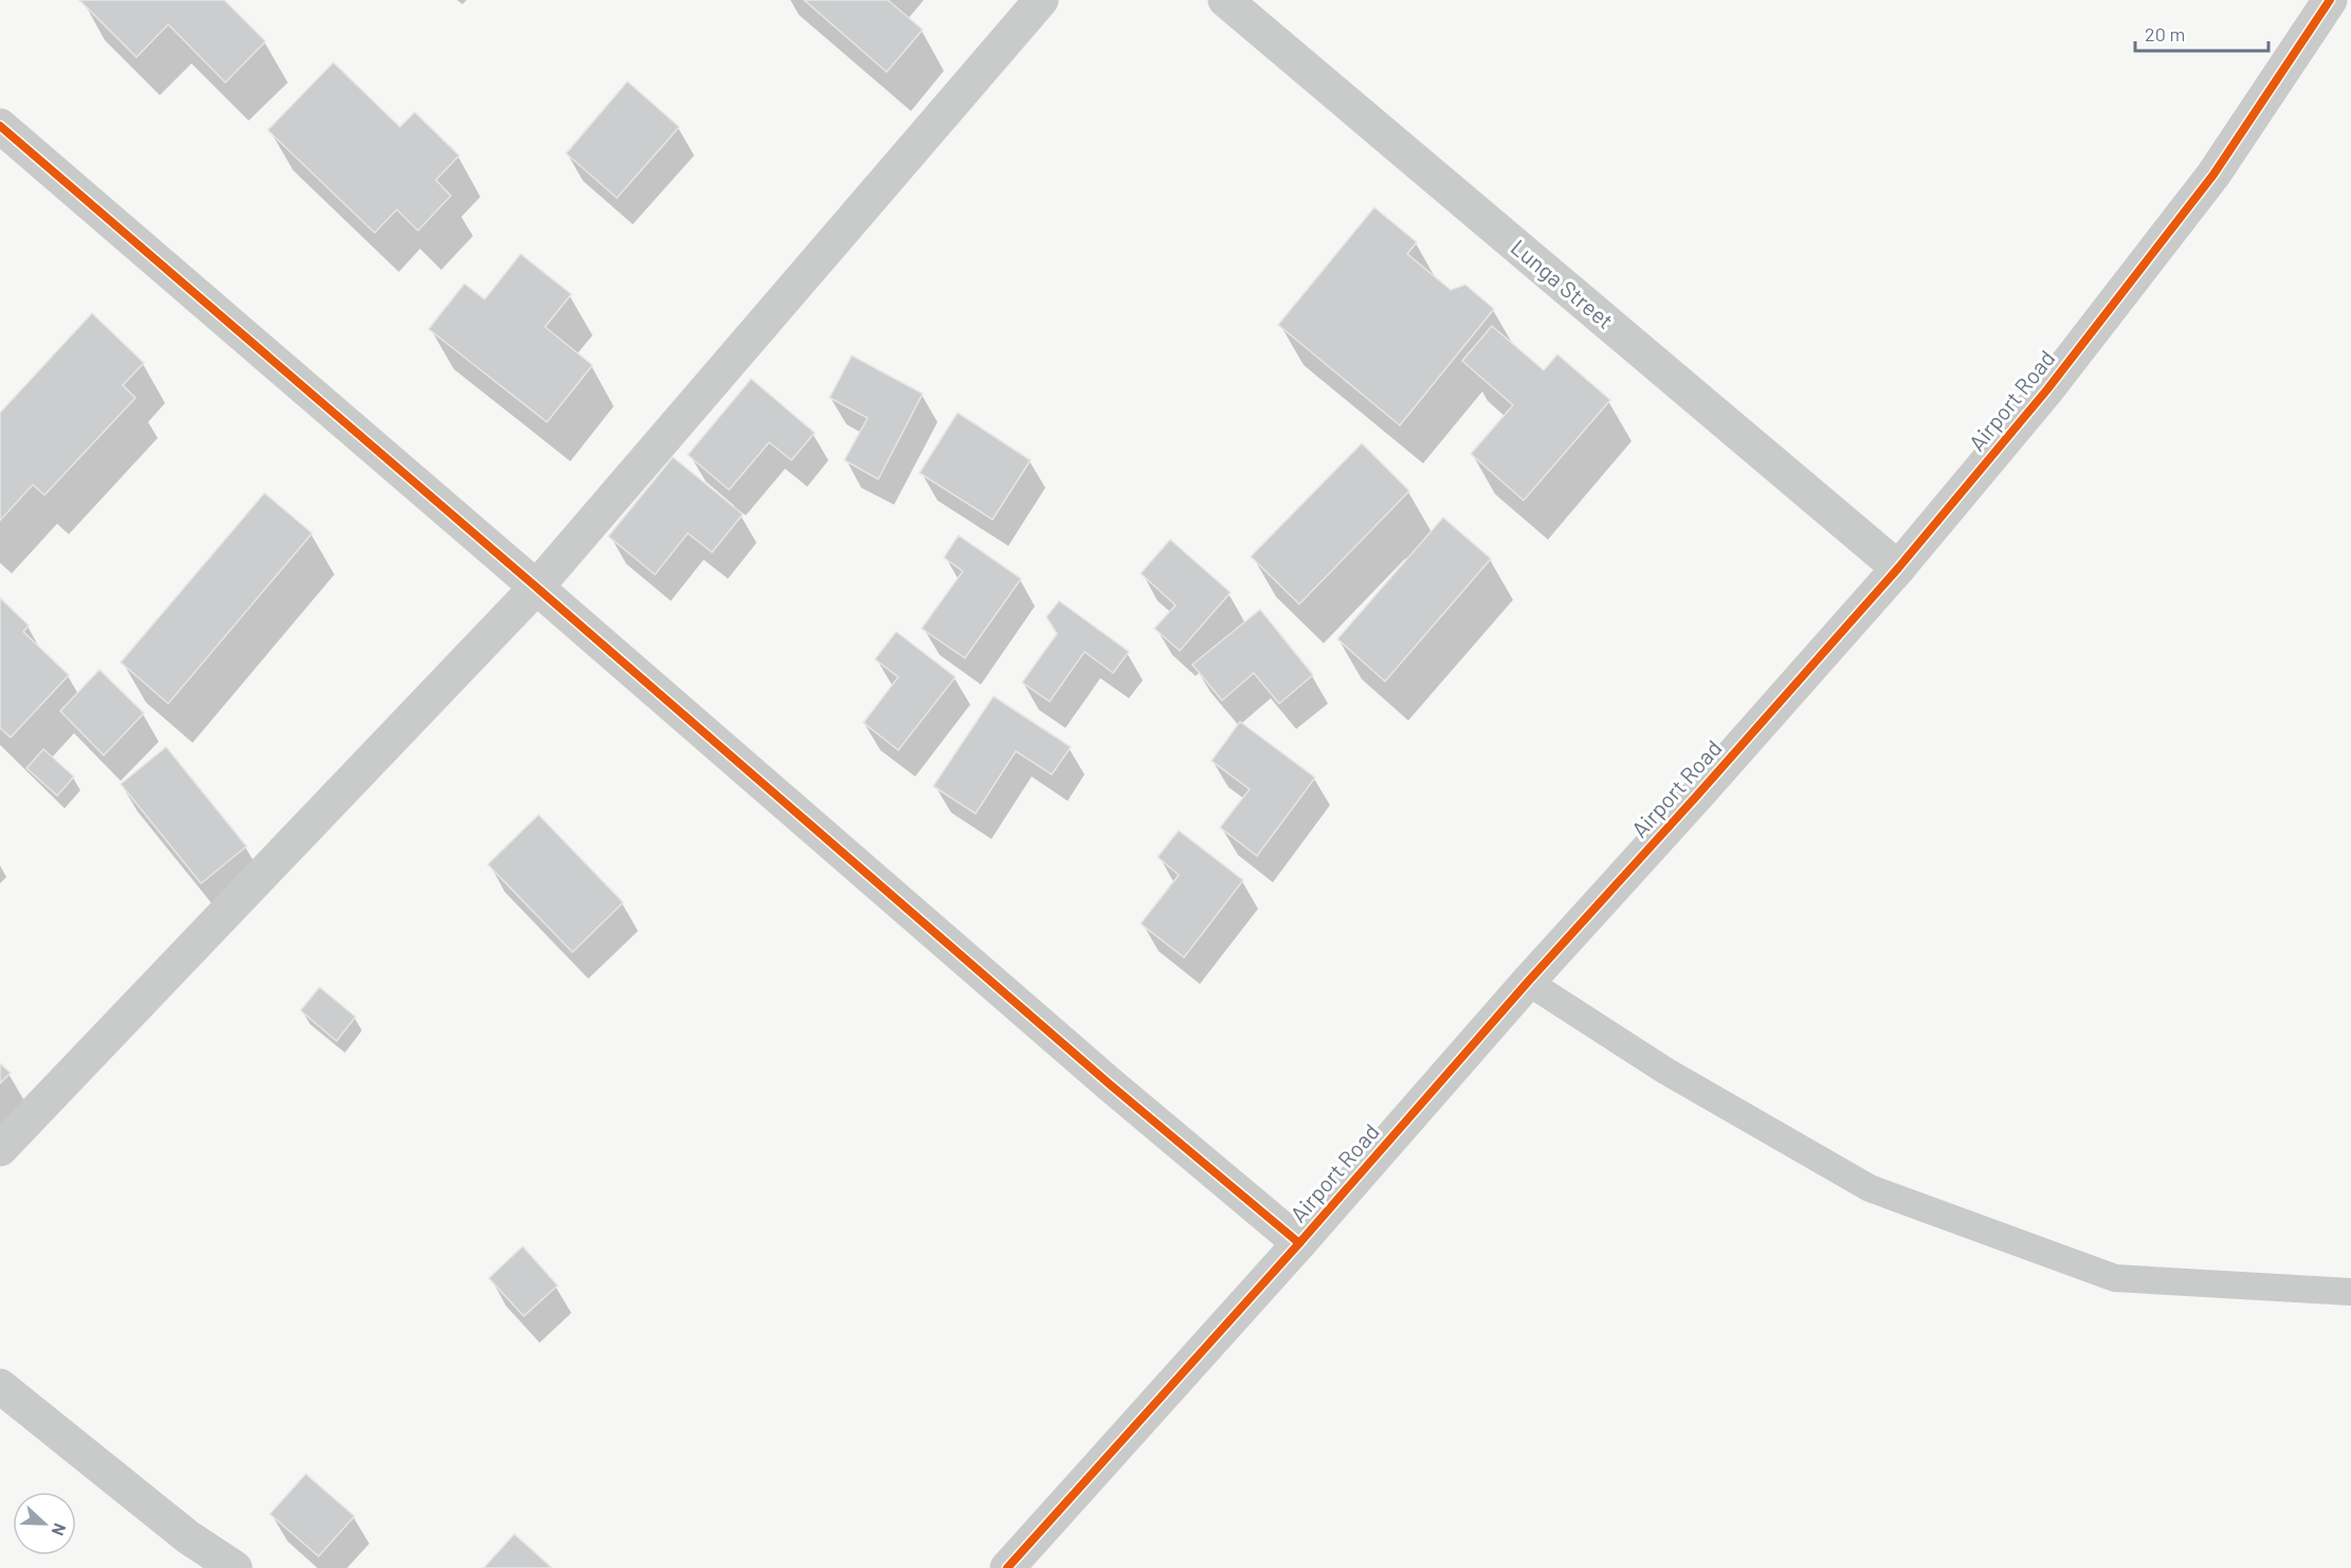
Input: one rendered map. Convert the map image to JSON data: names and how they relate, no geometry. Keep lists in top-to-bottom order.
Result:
{
  "streets": {
    "street": ["Lunga Street", "Airport Road"]
  },
  "crossings": [
    ["Lunga Street", "Airport Road"]
  ],
  "scale_bar": "20 m",
  "north": "right"
}
